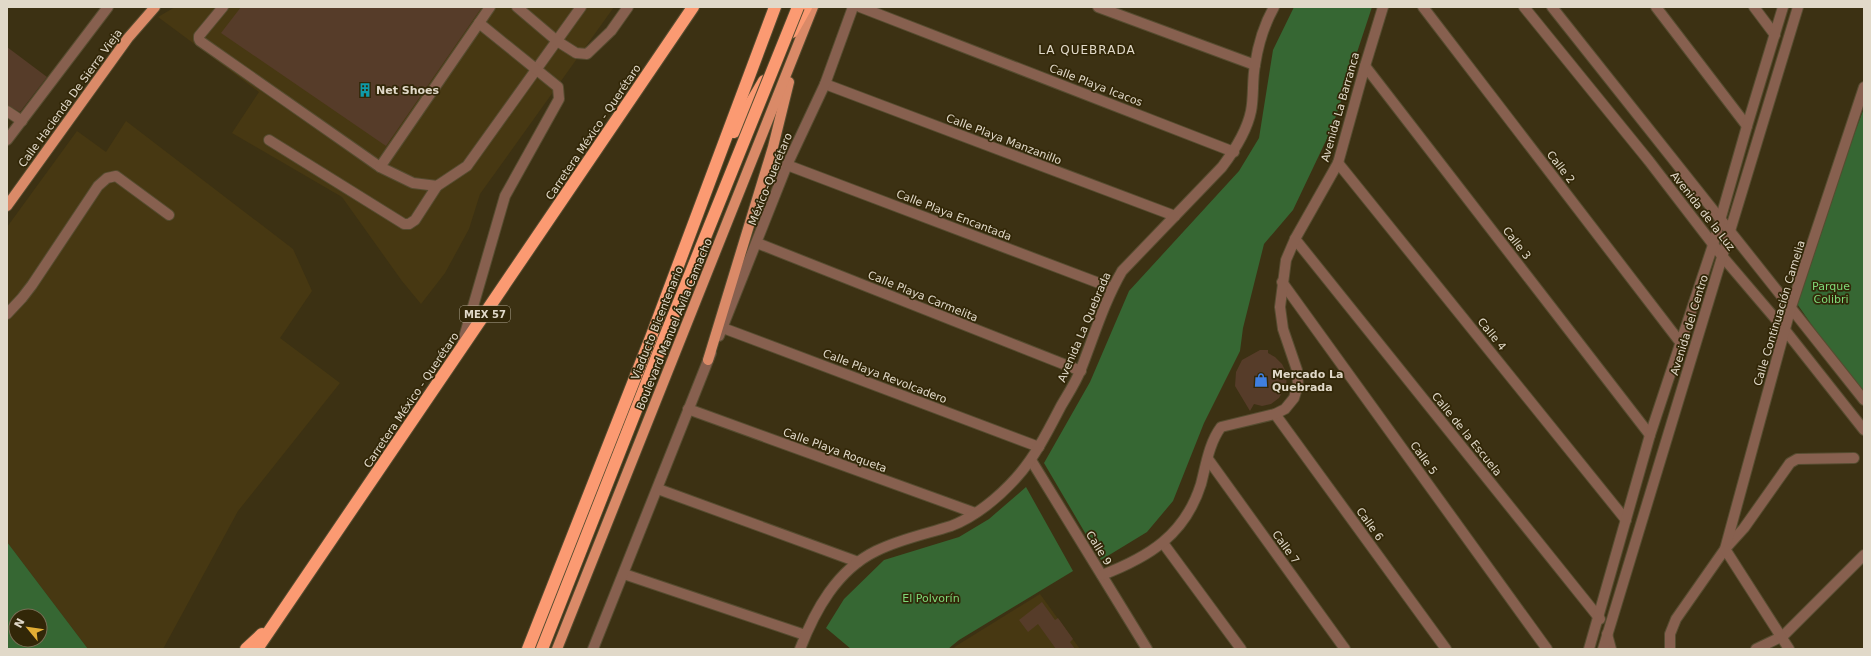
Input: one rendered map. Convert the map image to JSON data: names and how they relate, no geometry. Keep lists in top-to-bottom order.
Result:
{
  "streets": {
    "highway": ["Carretera México - Querétaro", "MEX 57", "Viaducto Bicentenario"],
    "main road": ["Calle Hacienda De Sierra Vieja", "Boulevard Manuel Ávila Camacho"],
    "street": [
      "Calle Playa Icacos",
      "Avenida La Barranca",
      "Calle Playa Manzanillo",
      "Calle 2",
      "México-Querétaro",
      "Avenida de la Luz",
      "Calle Playa Encantada",
      "Calle 3",
      "Calle Playa Carmelita",
      "Calle Continuación Camelia",
      "Avenida del Centro",
      "Avenida La Quebrada",
      "Calle 4",
      "Calle Playa Revolcadero",
      "Calle de la Escuela",
      "Calle Playa Roqueta",
      "Calle 5",
      "Calle 6",
      "Calle 7",
      "Calle 9"
    ]
  },
  "crossings": [
    ["Calle Playa Icacos", "Avenida La Quebrada"],
    ["Avenida La Barranca", "Calle 3"],
    ["Avenida La Barranca", "Calle 4"],
    ["Avenida La Barranca", "Calle de la Escuela"],
    ["Avenida La Barranca", "Calle 5"],
    ["Avenida La Barranca", "Calle 6"],
    ["Avenida La Barranca", "Calle 7"],
    ["Avenida La Barranca", "Calle 9"],
    ["Calle Playa Manzanillo", "México-Querétaro"],
    ["Calle Playa Manzanillo", "Avenida La Quebrada"],
    ["Calle 2", "Avenida del Centro"],
    ["México-Querétaro", "Calle Playa Encantada"],
    ["México-Querétaro", "Calle Playa Carmelita"],
    ["México-Querétaro", "Calle Playa Revolcadero"],
    ["México-Querétaro", "Calle Playa Roqueta"],
    ["Avenida de la Luz", "Calle Continuación Camelia"],
    ["Avenida de la Luz", "Avenida del Centro"],
    ["Calle Playa Encantada", "Avenida La Quebrada"],
    ["Calle 3", "Avenida del Centro"],
    ["Calle Playa Carmelita", "Avenida La Quebrada"],
    ["Avenida del Centro", "Calle 4"],
    ["Avenida del Centro", "Calle de la Escuela"],
    ["Avenida La Quebrada", "Calle Playa Revolcadero"],
    ["Avenida La Quebrada", "Calle Playa Roqueta"],
    ["Avenida La Quebrada", "Calle 9"]
  ],
  "districts": ["LA QUEBRADA"],
  "parks": ["Parque Colibri", "El Polvorín"],
  "places": {
    "building": ["Net Shoes"],
    "shop": ["Mercado La Quebrada"]
  },
  "north": "top left"
}
